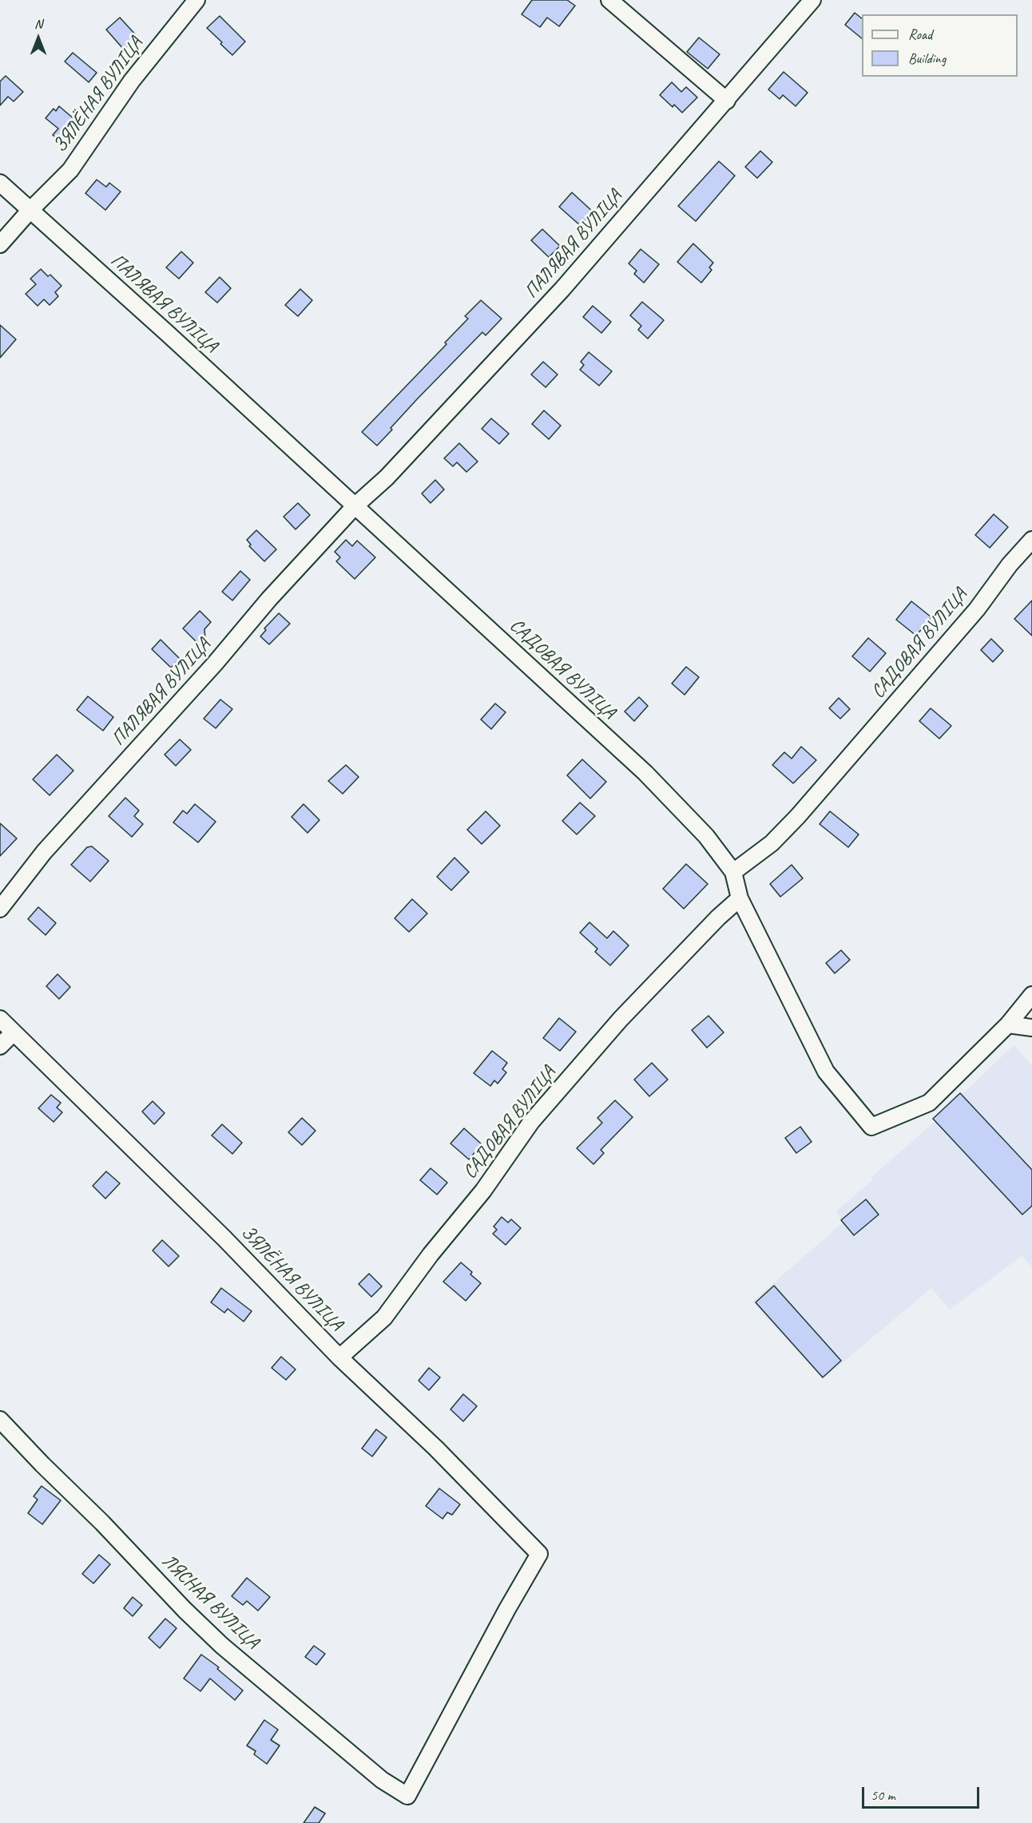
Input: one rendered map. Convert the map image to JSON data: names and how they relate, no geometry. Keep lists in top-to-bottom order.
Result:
{
  "streets": {
    "street": [
      "ЗЯЛЁНАЯ ВУЛІЦА",
      "ПАЛЯВАЯ ВУЛІЦА",
      "САДОВАЯ ВУЛІЦА",
      "ЛЯСНАЯ ВУЛІЦА"
    ]
  },
  "crossings": [
    ["ЗЯЛЁНАЯ ВУЛІЦА", "ПАЛЯВАЯ ВУЛІЦА"],
    ["ЗЯЛЁНАЯ ВУЛІЦА", "САДОВАЯ ВУЛІЦА"],
    ["ЗЯЛЁНАЯ ВУЛІЦА", "ЛЯСНАЯ ВУЛІЦА"],
    ["ПАЛЯВАЯ ВУЛІЦА", "САДОВАЯ ВУЛІЦА"]
  ],
  "legend": ["Road", "Building"],
  "scale_bar": "50 m",
  "north": "top"
}
